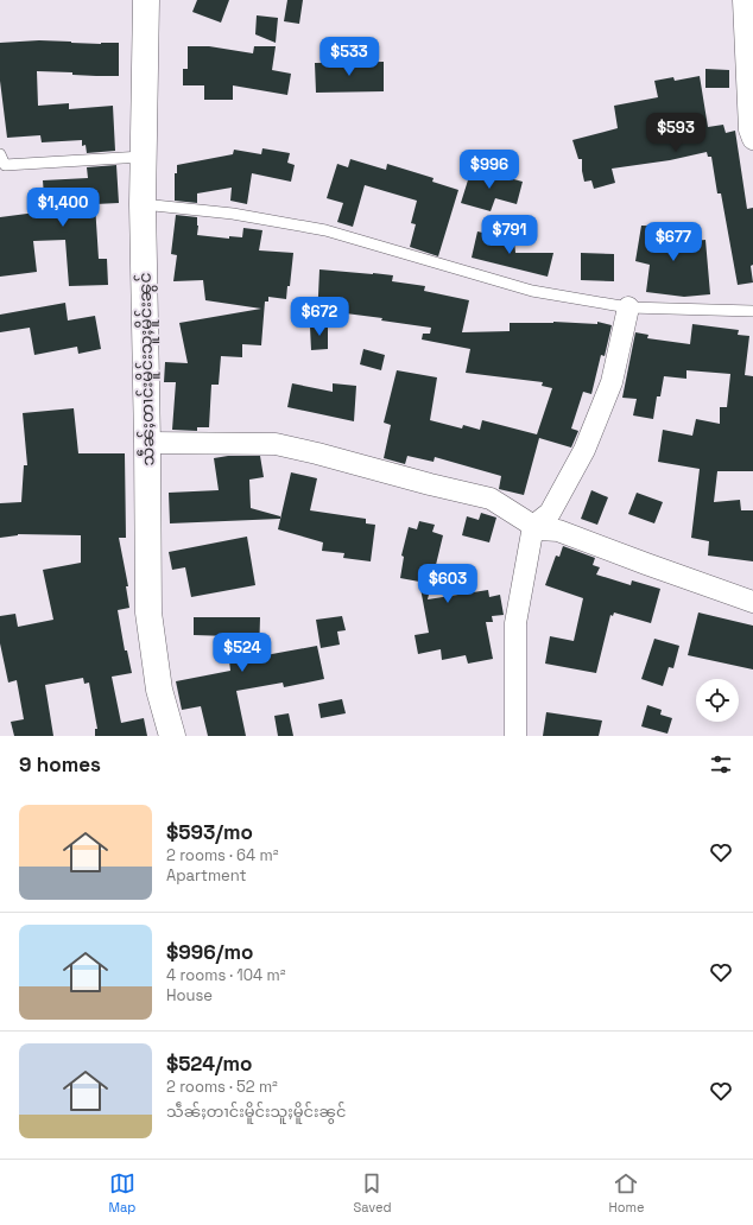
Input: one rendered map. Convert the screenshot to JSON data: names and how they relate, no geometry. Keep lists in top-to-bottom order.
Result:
{
  "streets": {
    "main road": ["သဵၼ်ႈတၢင်းမိူင်းသူႈမိူင်းၼွင်"]
  },
  "page": {
    "price": [
      "$533",
      "$593",
      "$996",
      "$1,400",
      "$791",
      "$677",
      "$672",
      "$603",
      "$524"
    ],
    "heading": "9 homes",
    "list": [
      {
        "name": "$593/mo",
        "note": "2 rooms · 64 m² · Apartment"
      },
      {
        "name": "$996/mo",
        "note": "4 rooms · 104 m² · House"
      },
      {
        "name": "$524/mo",
        "note": "2 rooms · 52 m² · သဵၼ်ႈတၢင်းမိူင်းသူႈမိူင်းၼွင်"
      }
    ],
    "tabs": ["Map", "Saved", "Home"]
  }
}
